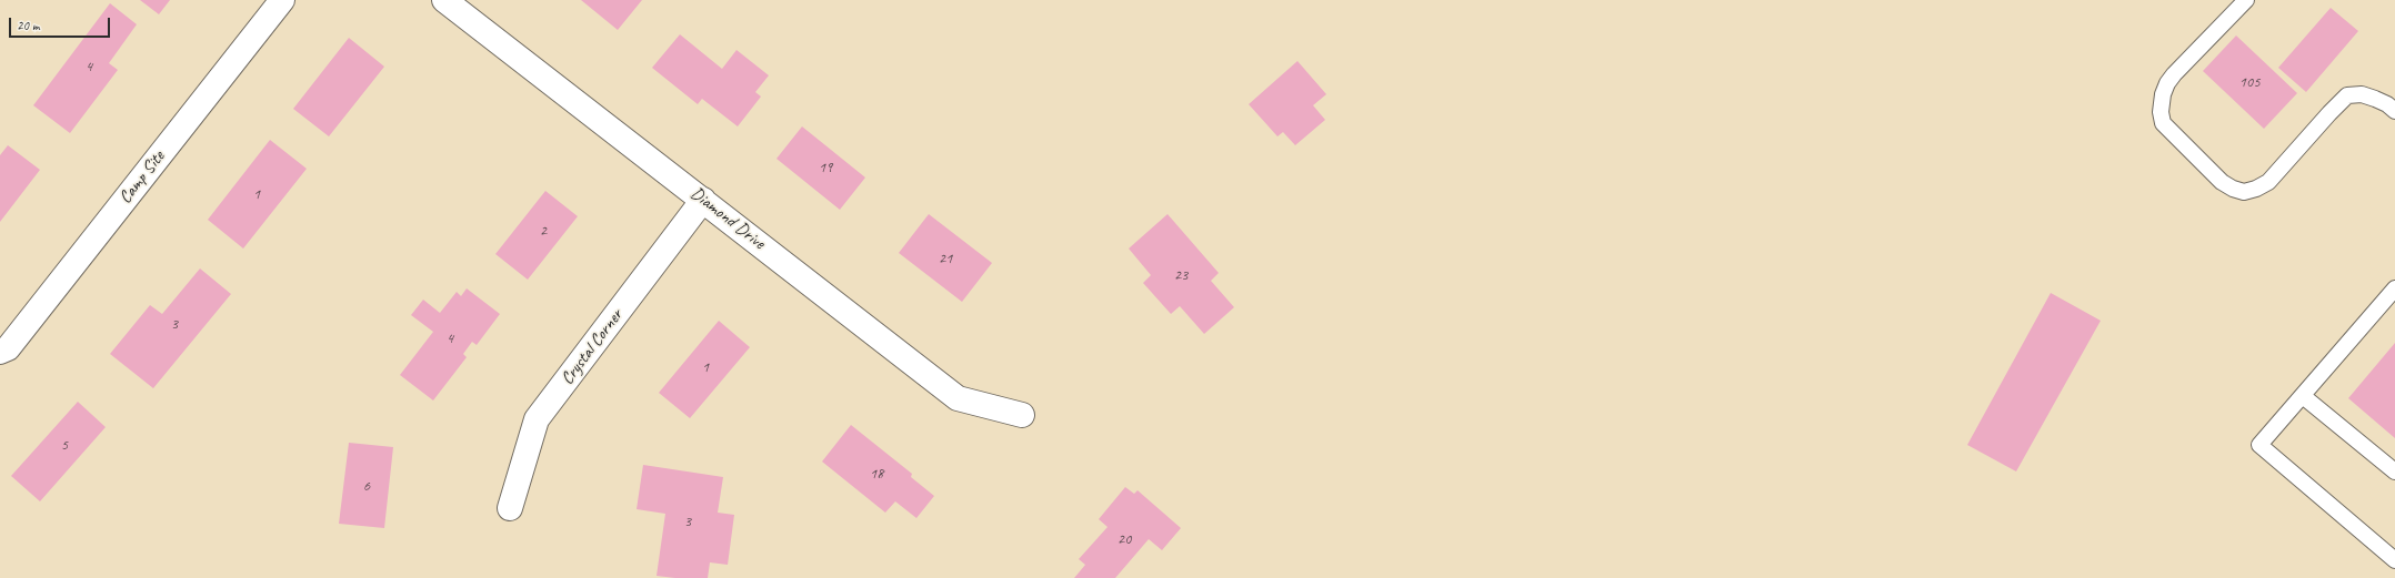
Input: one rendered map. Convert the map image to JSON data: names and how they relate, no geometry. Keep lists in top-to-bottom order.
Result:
{
  "streets": {
    "street": ["Camp Site", "Diamond Drive", "Crystal Corner"]
  },
  "crossings": [
    ["Diamond Drive", "Crystal Corner"]
  ],
  "house_numbers": [
    "4",
    "105",
    "19",
    "1",
    "2",
    "21",
    "23",
    "3",
    "4",
    "1",
    "5",
    "18",
    "6",
    "3",
    "20"
  ],
  "scale_bar": "20 m"
}
